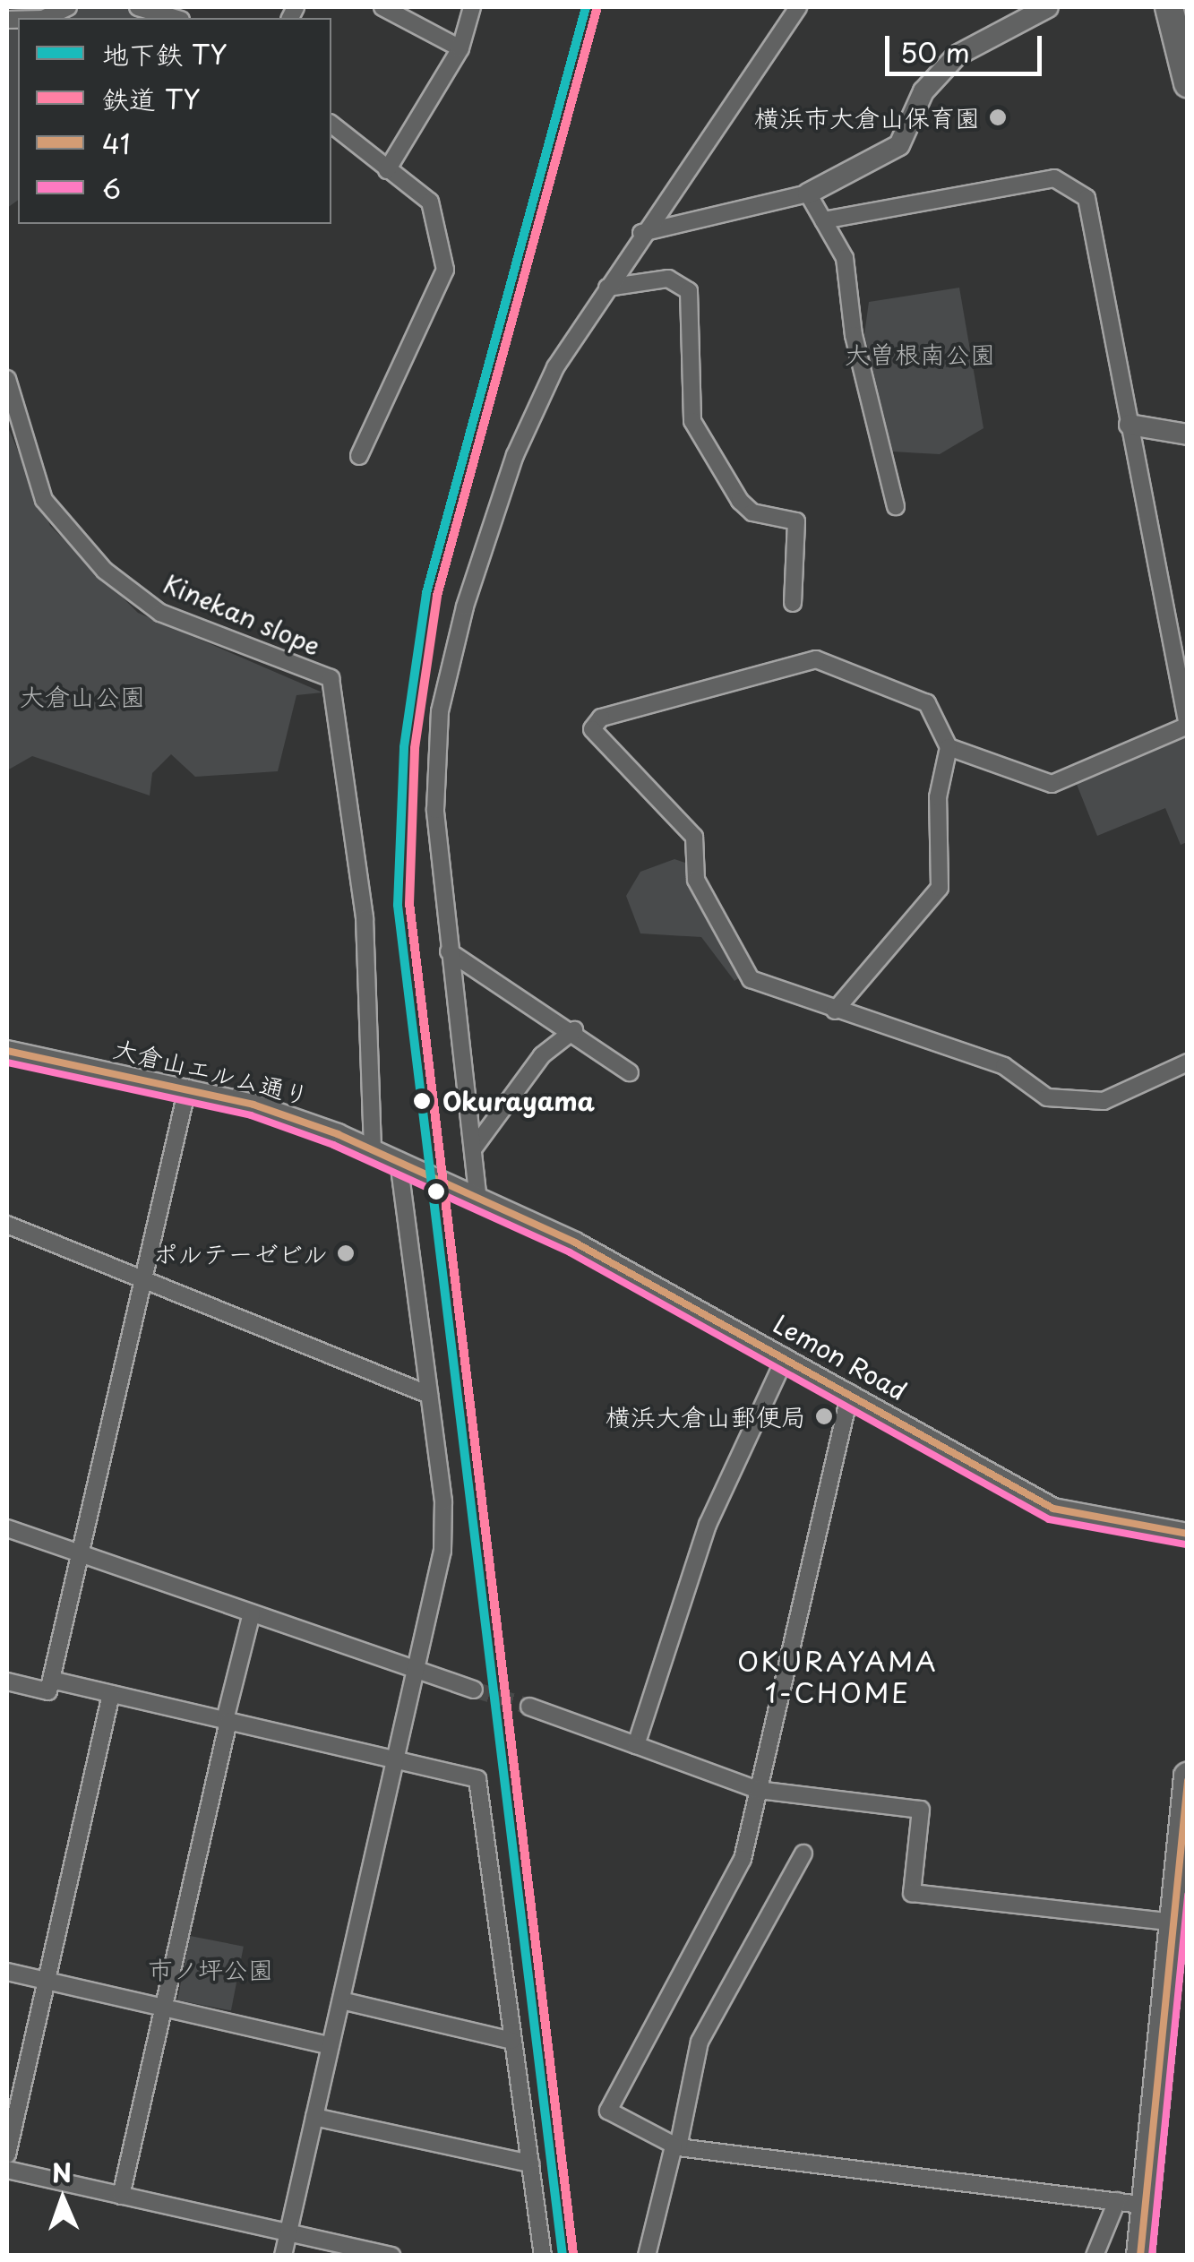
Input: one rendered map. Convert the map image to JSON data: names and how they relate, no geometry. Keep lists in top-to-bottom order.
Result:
{
  "streets": {
    "street": ["Kinekan slope", "大倉山エルム通り", "Lemon Road"]
  },
  "crossings": [
    ["Kinekan slope", "大倉山エルム通り"],
    ["大倉山エルム通り", "Lemon Road"]
  ],
  "districts": ["OKURAYAMA 1-CHOME"],
  "parks": ["大曽根南公園", "大倉山公園", "市ノ坪公園"],
  "places": [
    "横浜市大倉山保育園",
    "Okurayama",
    "ポルテーゼビル",
    "横浜大倉山郵便局"
  ],
  "lines": [
    "metro line TY",
    "rail line TY",
    "transit line 41",
    "transit line 6"
  ],
  "legend": [
    "地下鉄 TY",
    "鉄道 TY",
    "41",
    "6"
  ],
  "scale_bar": "50 m",
  "north": "top"
}
